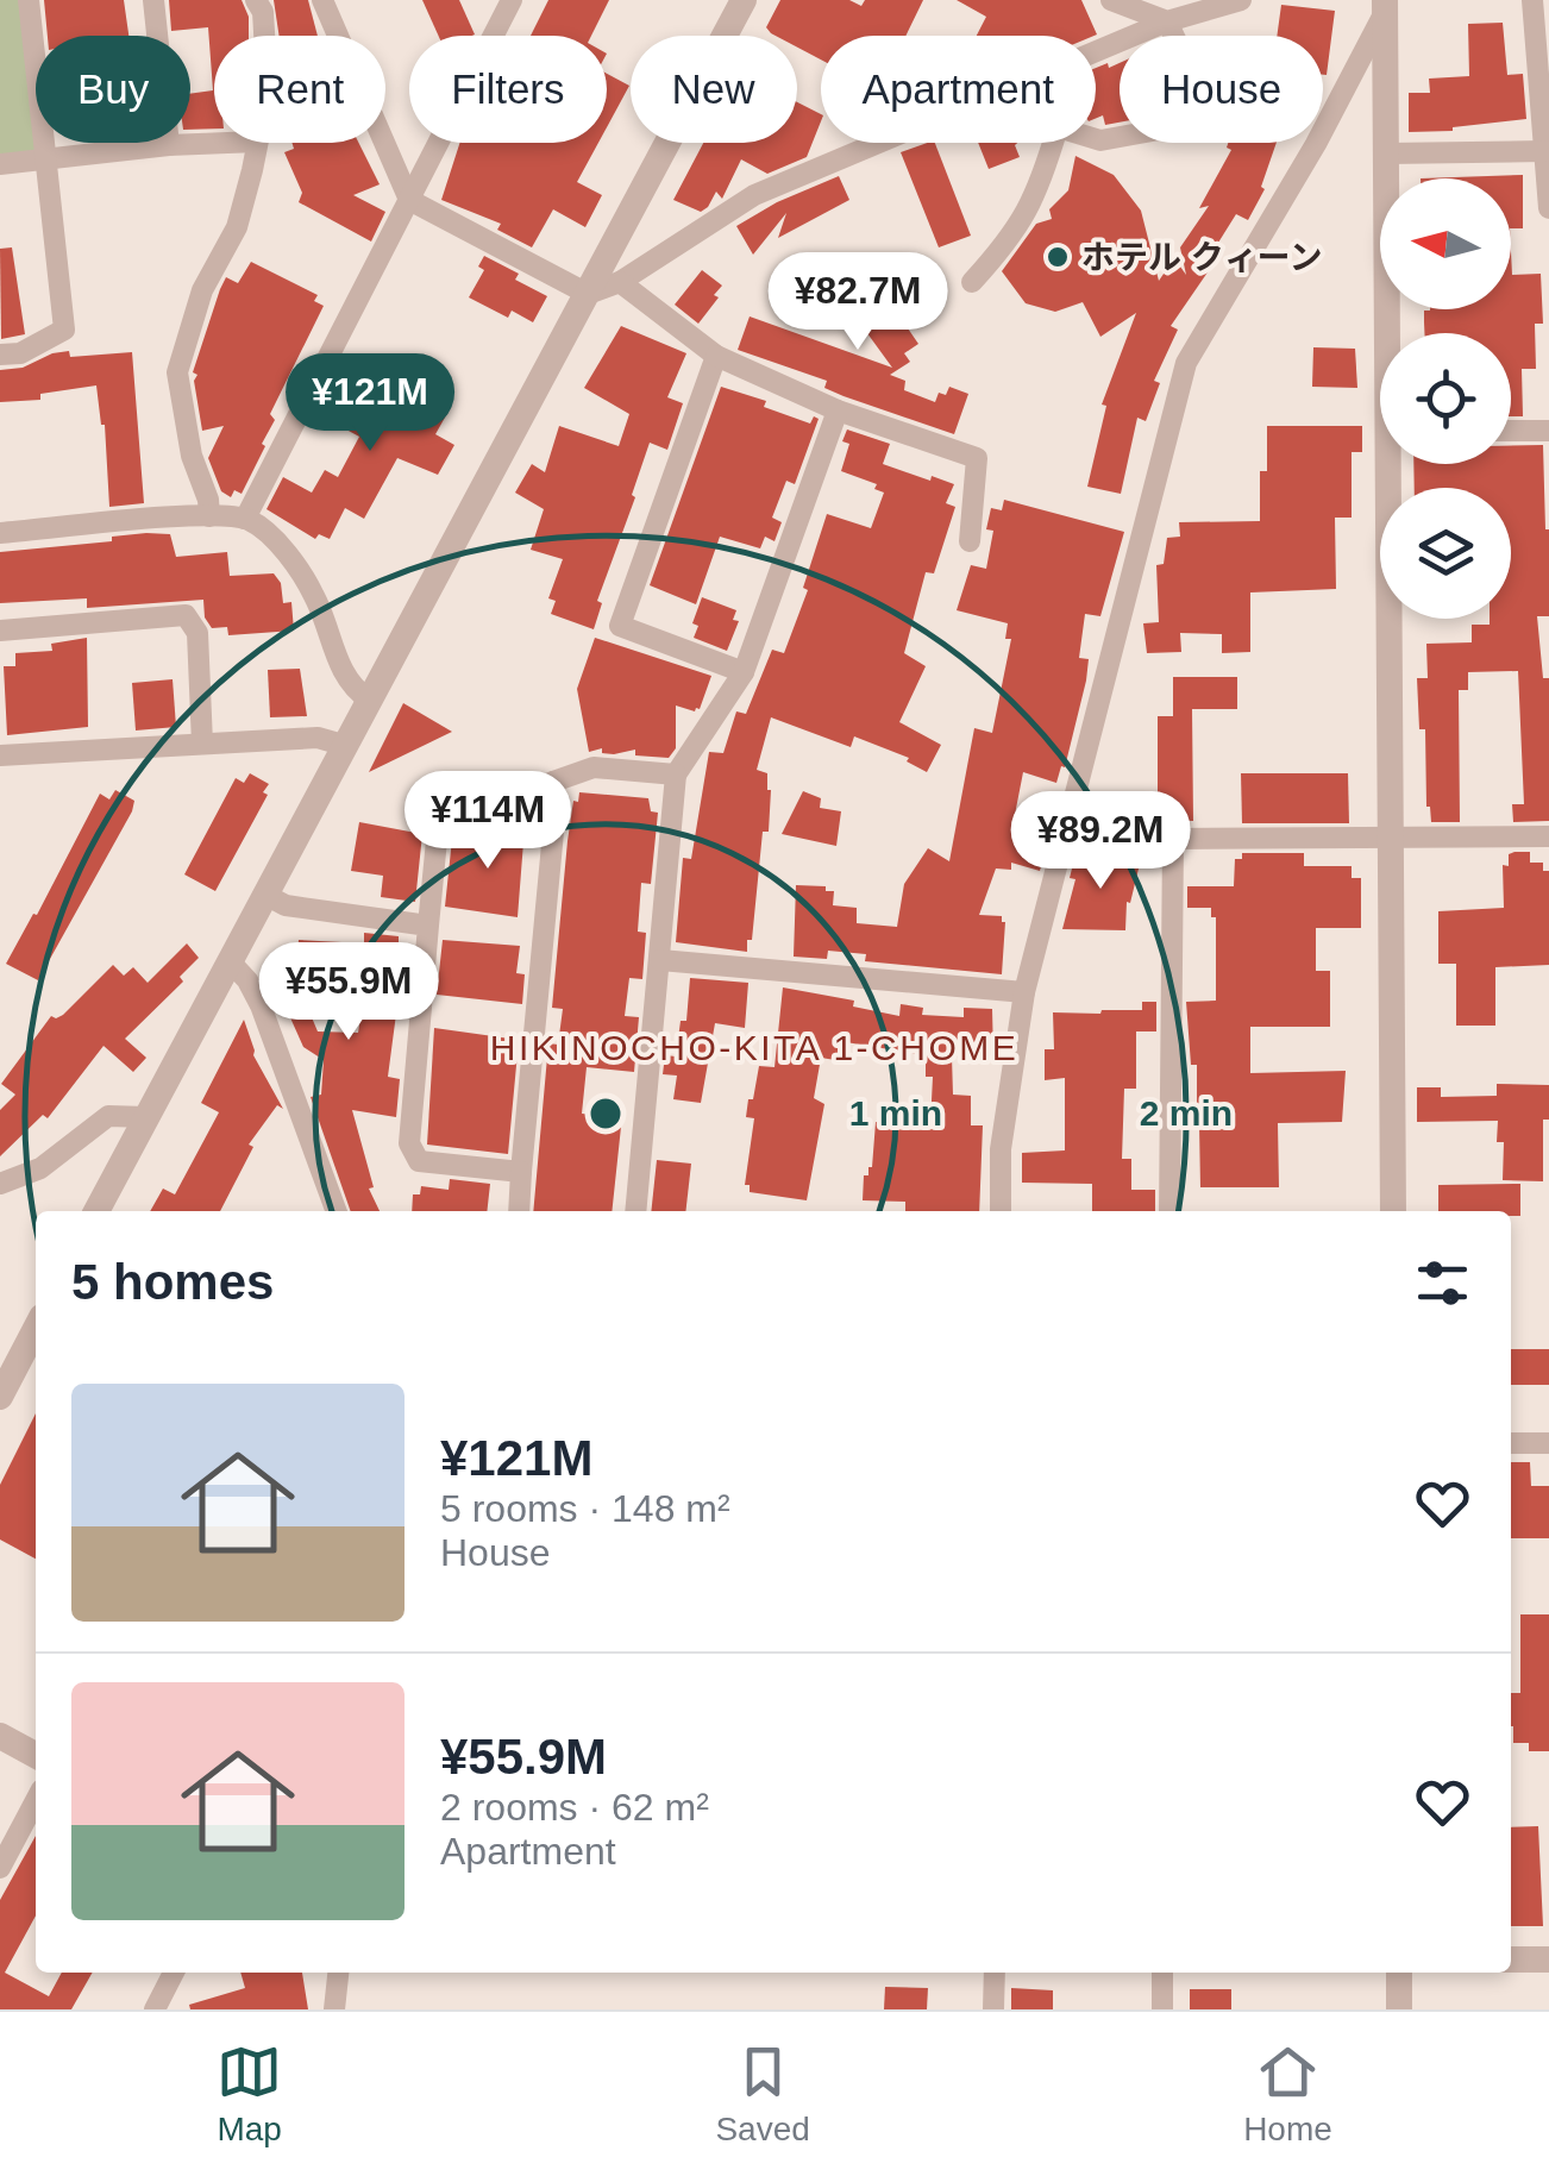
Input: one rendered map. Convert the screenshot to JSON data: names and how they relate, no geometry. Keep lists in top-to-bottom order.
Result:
{
  "districts": ["HIKINOCHO-KITA 1-CHOME"],
  "places": ["ホテル クィーン"],
  "north": "left",
  "page": {
    "chip": [
      "Buy",
      "Rent",
      "Filters",
      "New",
      "Apartment",
      "House"
    ],
    "price": [
      "¥82.7M",
      "¥121M",
      "¥114M",
      "¥89.2M",
      "¥55.9M"
    ],
    "heading": "5 homes",
    "list": [
      {
        "name": "¥121M",
        "note": "5 rooms · 148 m² · House"
      },
      {
        "name": "¥55.9M",
        "note": "2 rooms · 62 m² · Apartment"
      }
    ],
    "tabs": ["Map", "Saved", "Home"]
  },
  "rings": ["1 min", "2 min"]
}
